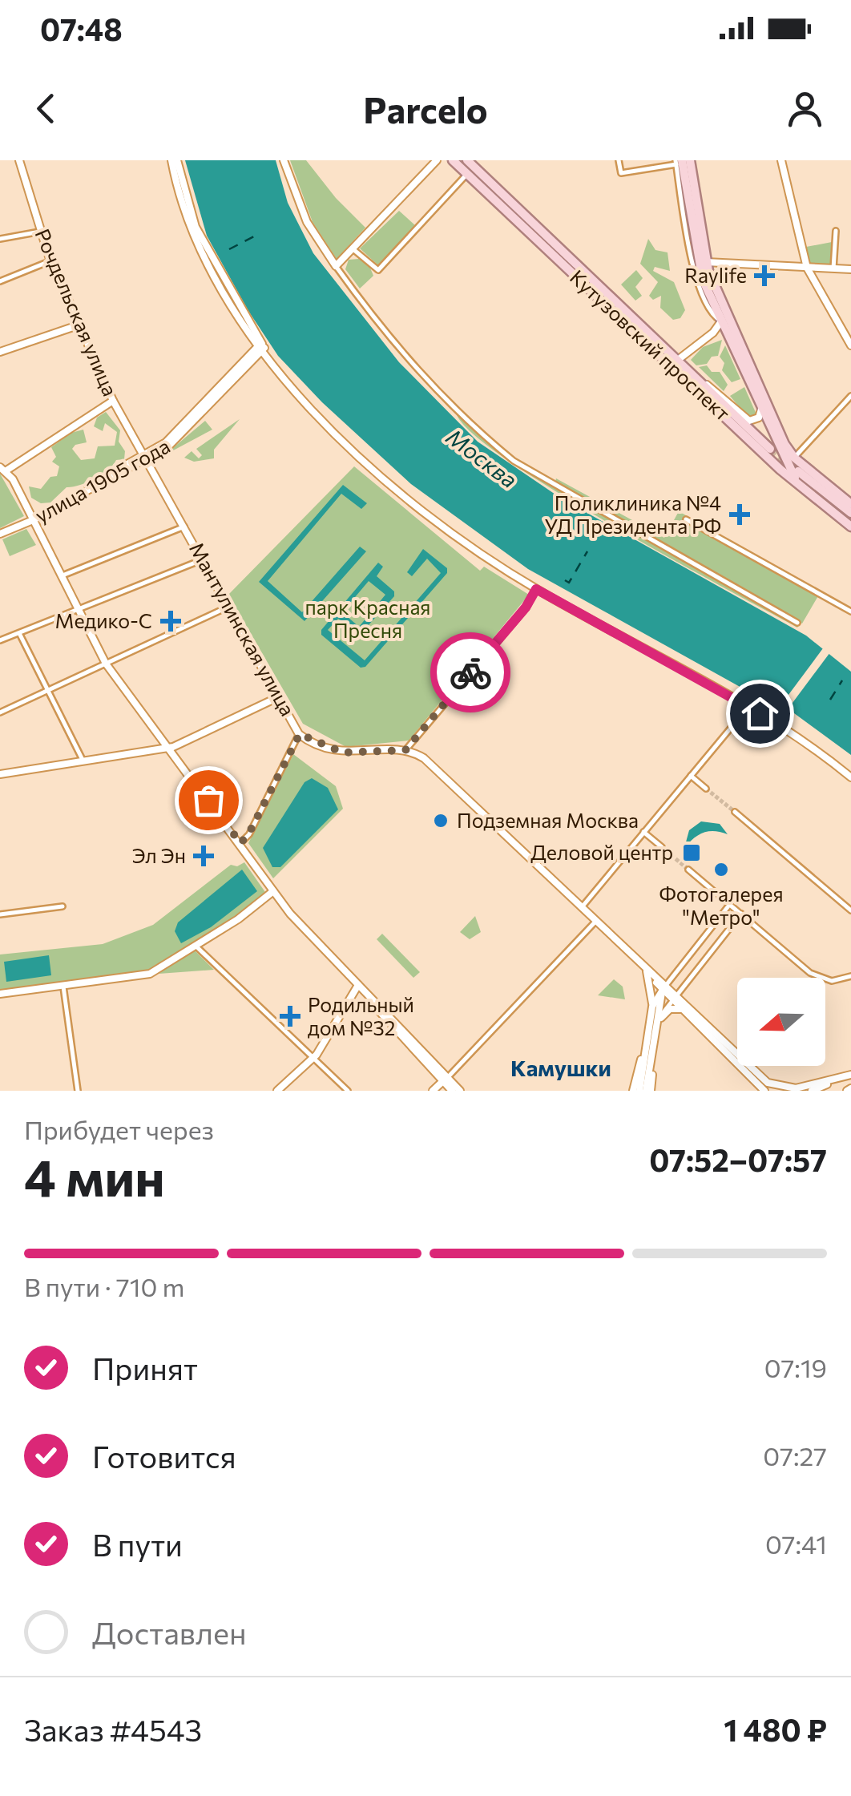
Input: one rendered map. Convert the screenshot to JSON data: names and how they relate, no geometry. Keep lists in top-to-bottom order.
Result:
{
  "streets": {
    "main road": ["Кутузовский проспект"],
    "street": ["Рочдельская улица", "улица 1905 года", "Мантулинская улица"]
  },
  "crossings": [
    ["Рочдельская улица", "улица 1905 года"],
    ["Рочдельская улица", "Мантулинская улица"],
    ["улица 1905 года", "Мантулинская улица"]
  ],
  "districts": ["Камушки"],
  "water": ["Москва"],
  "parks": ["парк Красная Пресня"],
  "places": {
    "health": [
      "Raylife",
      "Поликлиника №4 УД Президента РФ",
      "Медико-С",
      "Эл Эн",
      "Родильный дом №32"
    ],
    "other": ["Подземная Москва", "Фотогалерея \"Метро\""],
    "transit": ["Деловой центр"]
  },
  "north": "left",
  "page": {
    "status": "07:48",
    "header": "Parcelo",
    "heading": ["4 мин", "Прибудет через", "07:52–07:57"],
    "panel": ["Заказ #4543", "1 480 ₽"],
    "bar": "В пути · 710 m",
    "list": [
      ["Принят", "07:19"],
      ["Готовится", "07:27"],
      ["В пути", "07:41"],
      "Доставлен"
    ]
  }
}
